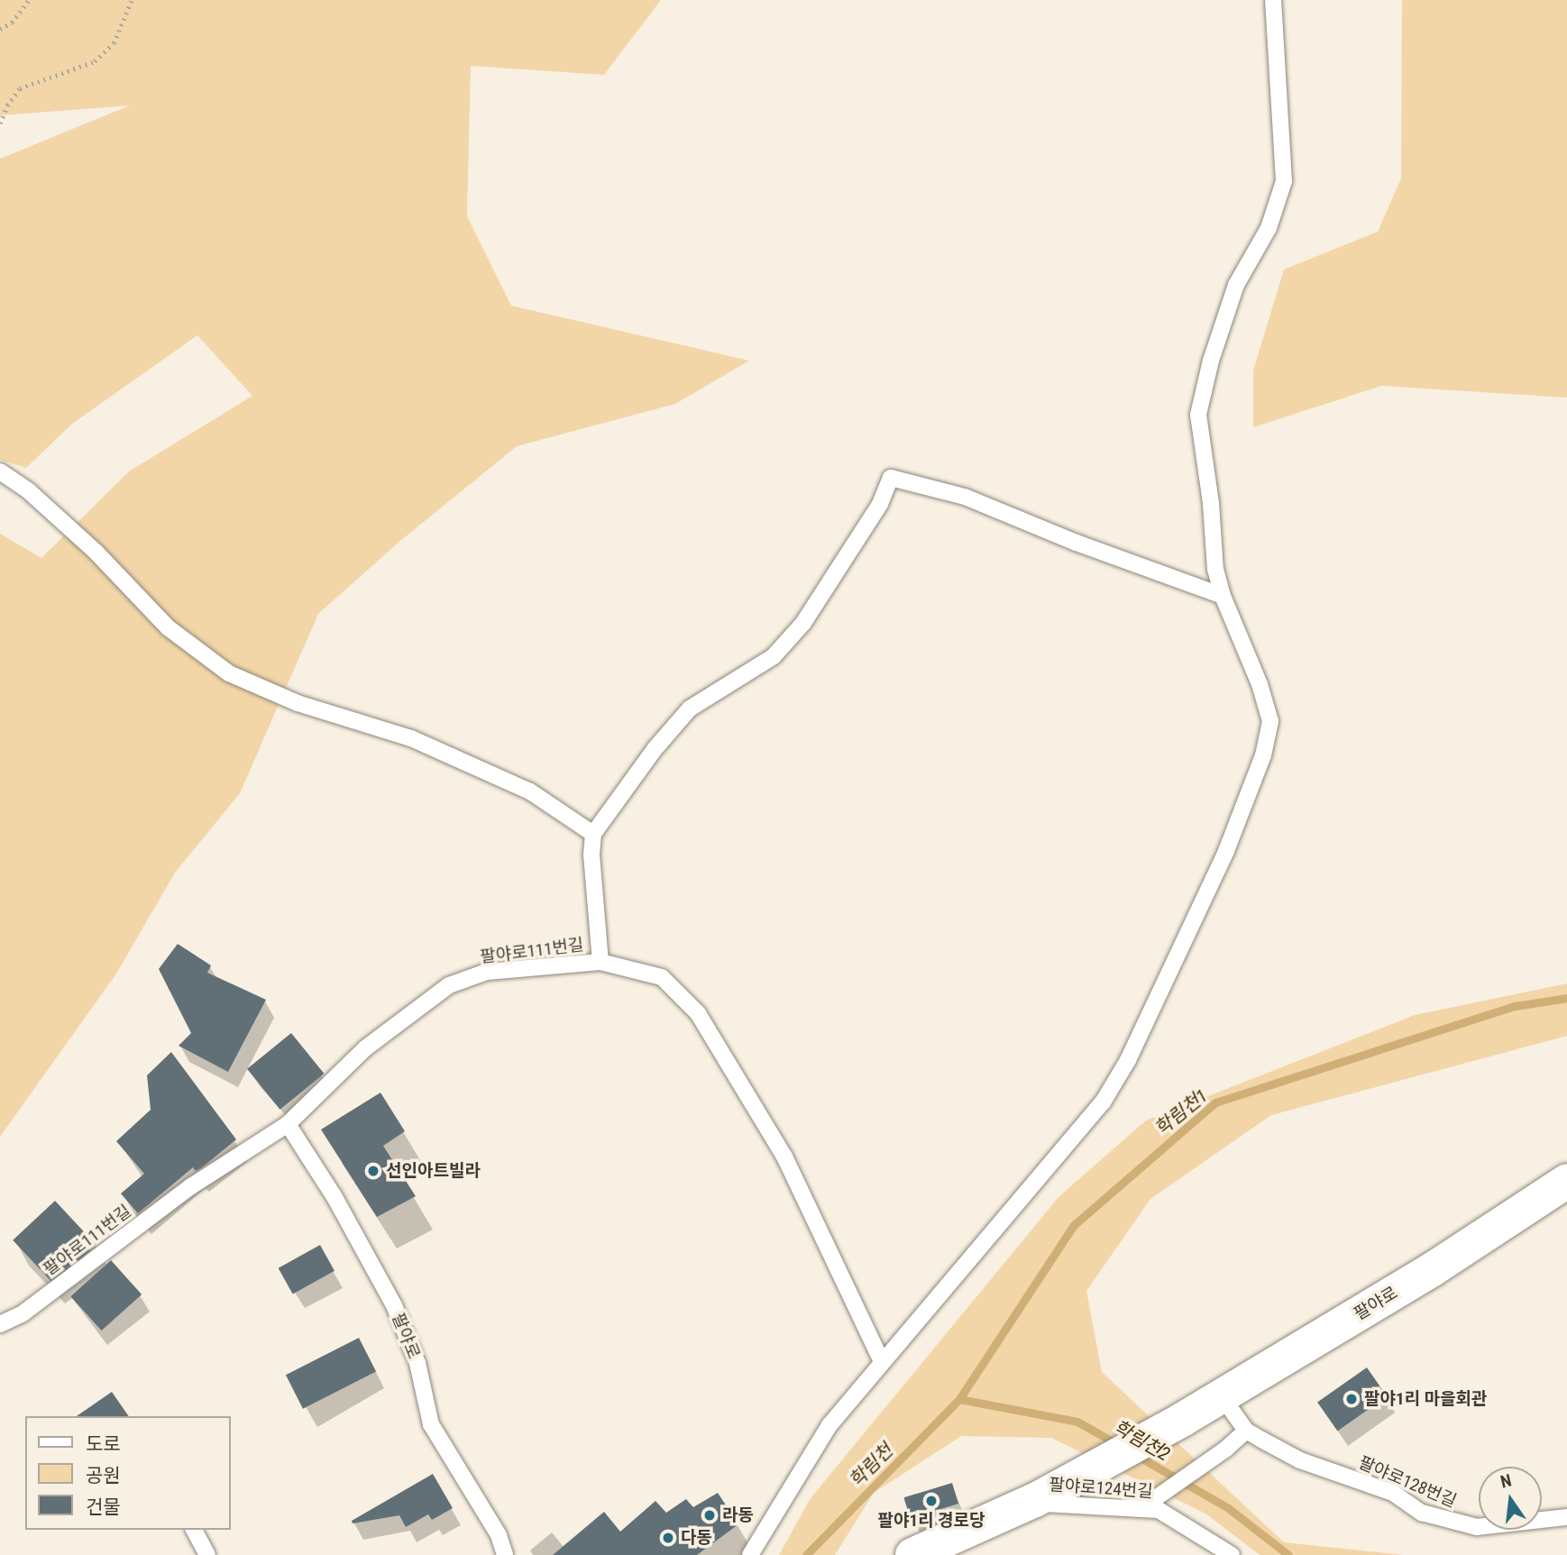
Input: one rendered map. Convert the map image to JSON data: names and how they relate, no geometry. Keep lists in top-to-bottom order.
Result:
{
  "streets": {
    "street": ["팔야로"],
    "lane": ["팔야로111번길", "팔야로128번길", "팔야로124번길"]
  },
  "crossings": [
    ["팔야로111번길", "팔야로"],
    ["팔야로", "팔야로128번길"],
    ["팔야로", "팔야로124번길"]
  ],
  "water": ["학림천1", "학림천2", "학림천"],
  "places": [
    "선인아트빌라",
    "팔야1리 마을회관",
    "팔야1리 경로당",
    "라동",
    "다동"
  ],
  "legend": ["도로", "공원", "건물"],
  "north": "top"
}
